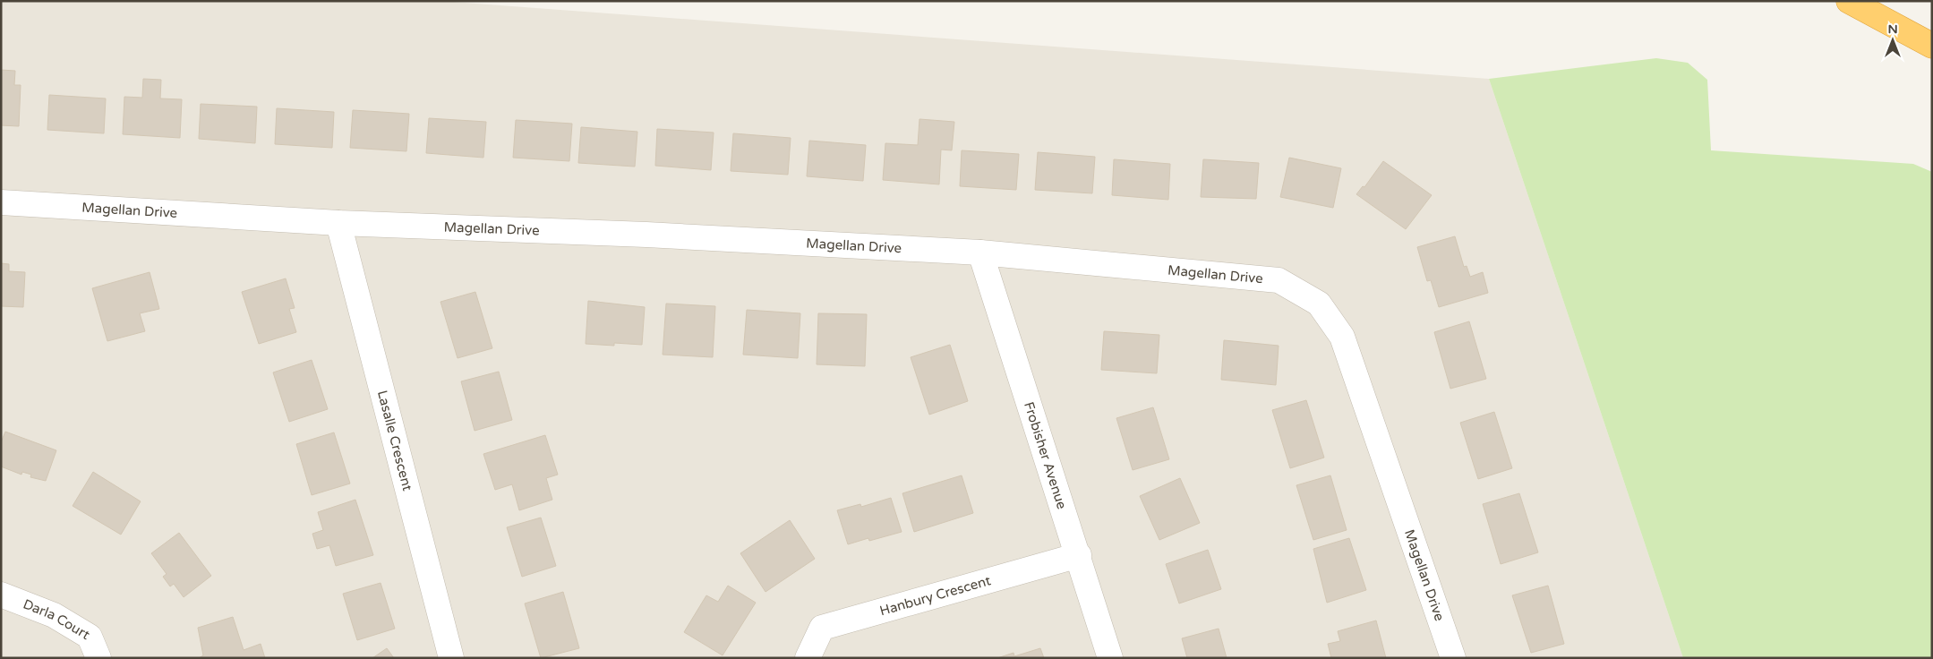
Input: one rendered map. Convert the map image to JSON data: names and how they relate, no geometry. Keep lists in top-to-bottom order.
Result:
{
  "streets": {
    "street": [
      "Magellan Drive",
      "Lasalle Crescent",
      "Frobisher Avenue",
      "Hanbury Crescent",
      "Darla Court"
    ]
  },
  "crossings": [
    ["Magellan Drive", "Lasalle Crescent"],
    ["Magellan Drive", "Frobisher Avenue"],
    ["Frobisher Avenue", "Hanbury Crescent"]
  ],
  "north": "top"
}
